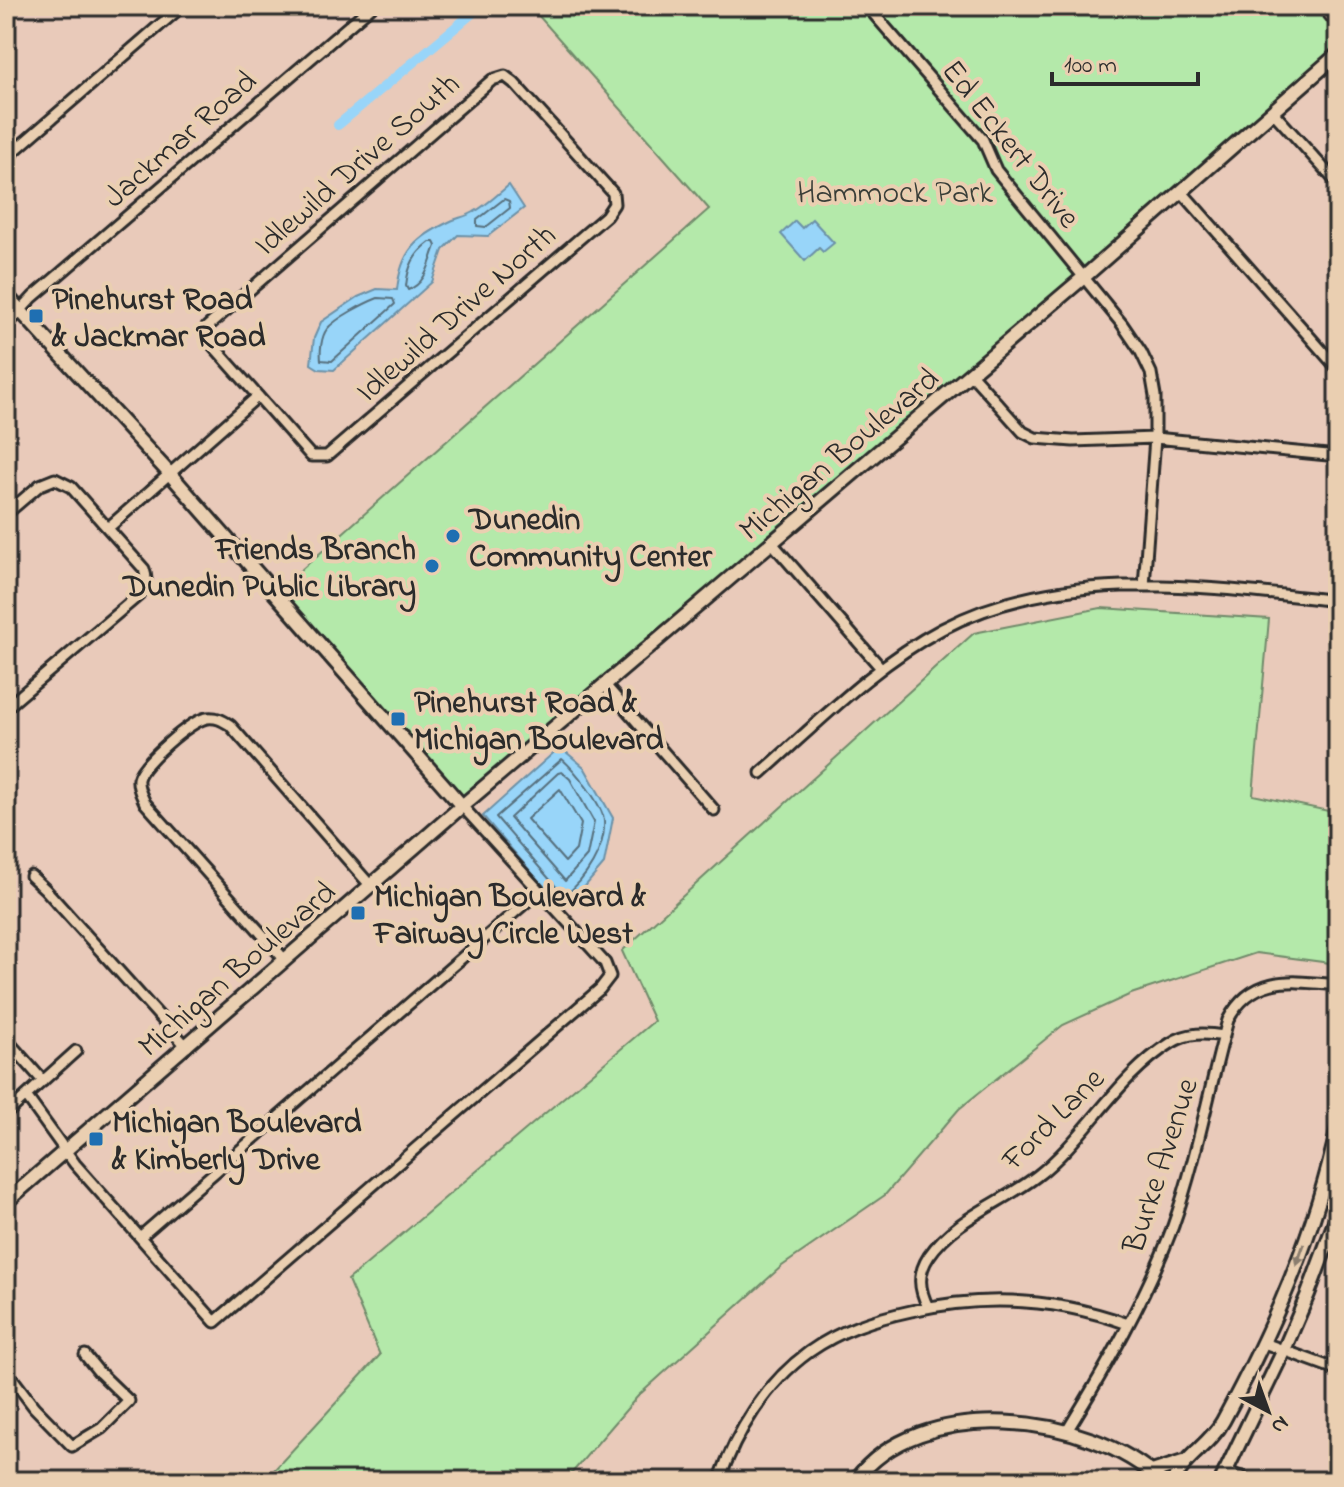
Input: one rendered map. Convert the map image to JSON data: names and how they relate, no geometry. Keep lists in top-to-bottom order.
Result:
{
  "streets": {
    "street": [
      "Jackmar Road",
      "Ed Eckert Drive",
      "Idlewild Drive South",
      "Idlewild Drive North",
      "Michigan Boulevard",
      "Ford Lane",
      "Burke Avenue"
    ]
  },
  "crossings": [
    ["Ed Eckert Drive", "Michigan Boulevard"],
    ["Idlewild Drive South", "Idlewild Drive North"],
    ["Ford Lane", "Burke Avenue"]
  ],
  "parks": ["Hammock Park"],
  "places": {
    "transit": [
      "Pinehurst Road & Jackmar Road",
      "Pinehurst Road & Michigan Boulevard",
      "Michigan Boulevard & Fairway Circle West",
      "Michigan Boulevard & Kimberly Drive"
    ],
    "other": ["Dunedin Community Center", "Friends Branch Dunedin Public Library"]
  },
  "scale_bar": "100 m",
  "north": "bottom right"
}
